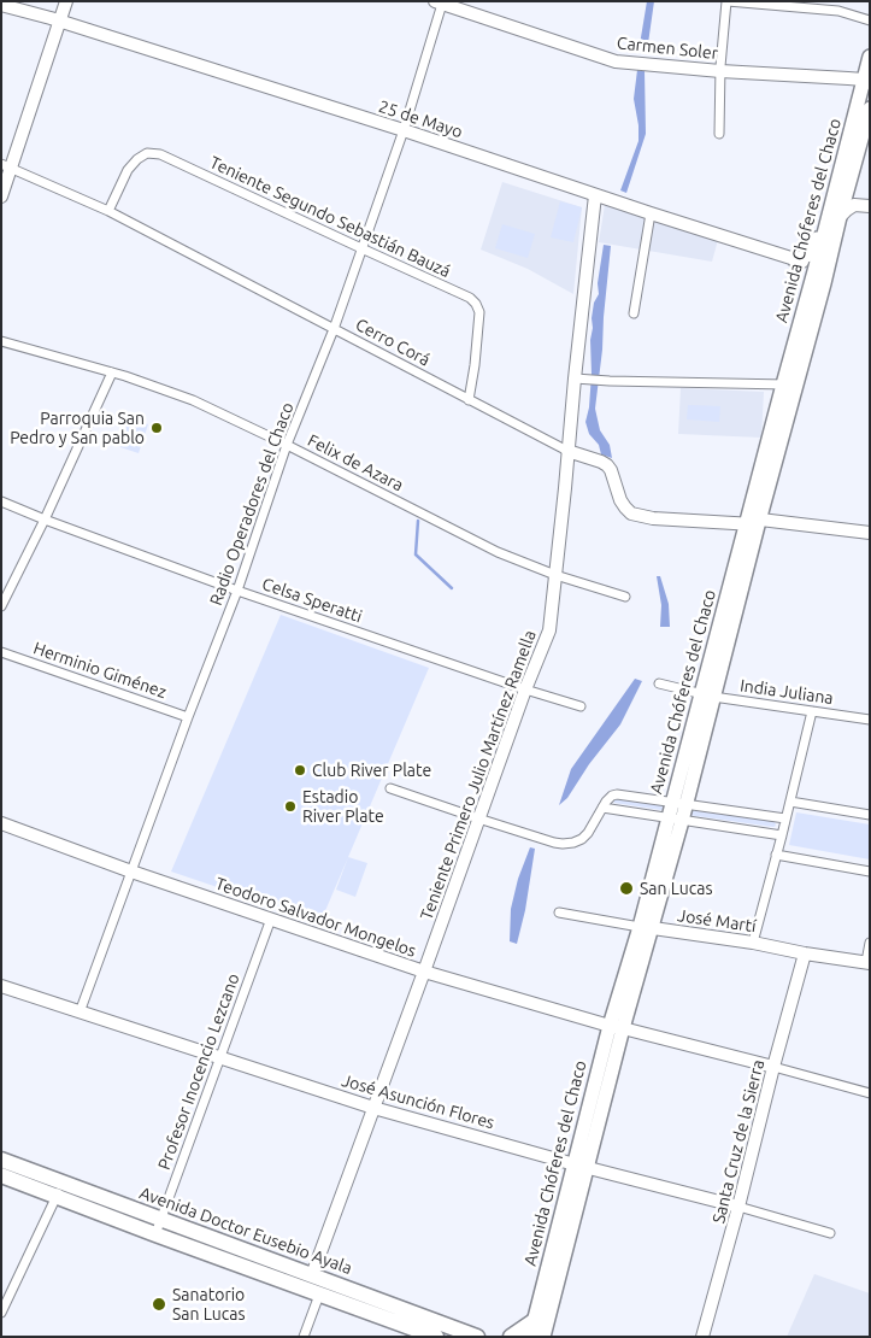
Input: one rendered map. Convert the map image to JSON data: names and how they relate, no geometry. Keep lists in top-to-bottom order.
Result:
{
  "streets": {
    "highway": ["Avenida Doctor Eusebio Ayala"],
    "main road": ["Avenida Chóferes del Chaco"],
    "street": [
      "Carmen Soler",
      "25 de Mayo",
      "Teniente Segundo Sebastián Bauzá",
      "Cerro Corá",
      "Felix de Azara",
      "Radio Operadores del Chaco",
      "Celsa Speratti",
      "Herminio Giménez",
      "India Juliana",
      "Teniente Primero Julio Martínez Ramella",
      "Teodoro Salvador Mongelos",
      "José Martí",
      "Profesor Inocencio Lezcano",
      "José Asunción Flores",
      "Santa Cruz de la Sierra"
    ]
  },
  "crossings": [
    ["Carmen Soler", "Avenida Chóferes del Chaco"],
    ["Carmen Soler", "Radio Operadores del Chaco"],
    ["25 de Mayo", "Avenida Chóferes del Chaco"],
    ["25 de Mayo", "Radio Operadores del Chaco"],
    ["25 de Mayo", "Teniente Primero Julio Martínez Ramella"],
    ["Teniente Segundo Sebastián Bauzá", "Cerro Corá"],
    ["Teniente Segundo Sebastián Bauzá", "Radio Operadores del Chaco"],
    ["Avenida Chóferes del Chaco", "Cerro Corá"],
    ["Avenida Chóferes del Chaco", "India Juliana"],
    ["Avenida Chóferes del Chaco", "Teodoro Salvador Mongelos"],
    ["Avenida Chóferes del Chaco", "José Martí"],
    ["Avenida Chóferes del Chaco", "José Asunción Flores"],
    ["Cerro Corá", "Radio Operadores del Chaco"],
    ["Cerro Corá", "Teniente Primero Julio Martínez Ramella"],
    ["Felix de Azara", "Radio Operadores del Chaco"],
    ["Felix de Azara", "Teniente Primero Julio Martínez Ramella"],
    ["Radio Operadores del Chaco", "Celsa Speratti"],
    ["Radio Operadores del Chaco", "Herminio Giménez"],
    ["Radio Operadores del Chaco", "Teodoro Salvador Mongelos"],
    ["Radio Operadores del Chaco", "José Asunción Flores"],
    ["Celsa Speratti", "Teniente Primero Julio Martínez Ramella"],
    ["Teniente Primero Julio Martínez Ramella", "Teodoro Salvador Mongelos"],
    ["Teniente Primero Julio Martínez Ramella", "José Asunción Flores"],
    ["Teniente Primero Julio Martínez Ramella", "Avenida Doctor Eusebio Ayala"],
    ["Teodoro Salvador Mongelos", "Profesor Inocencio Lezcano"],
    ["Teodoro Salvador Mongelos", "Santa Cruz de la Sierra"],
    ["José Martí", "Santa Cruz de la Sierra"],
    ["Profesor Inocencio Lezcano", "José Asunción Flores"],
    ["Profesor Inocencio Lezcano", "Avenida Doctor Eusebio Ayala"],
    ["José Asunción Flores", "Santa Cruz de la Sierra"]
  ],
  "places": [
    "Parroquia San Pedro y San pablo",
    "Club River Plate",
    "Estadio River Plate",
    "San Lucas",
    "Sanatorio San Lucas"
  ]
}
